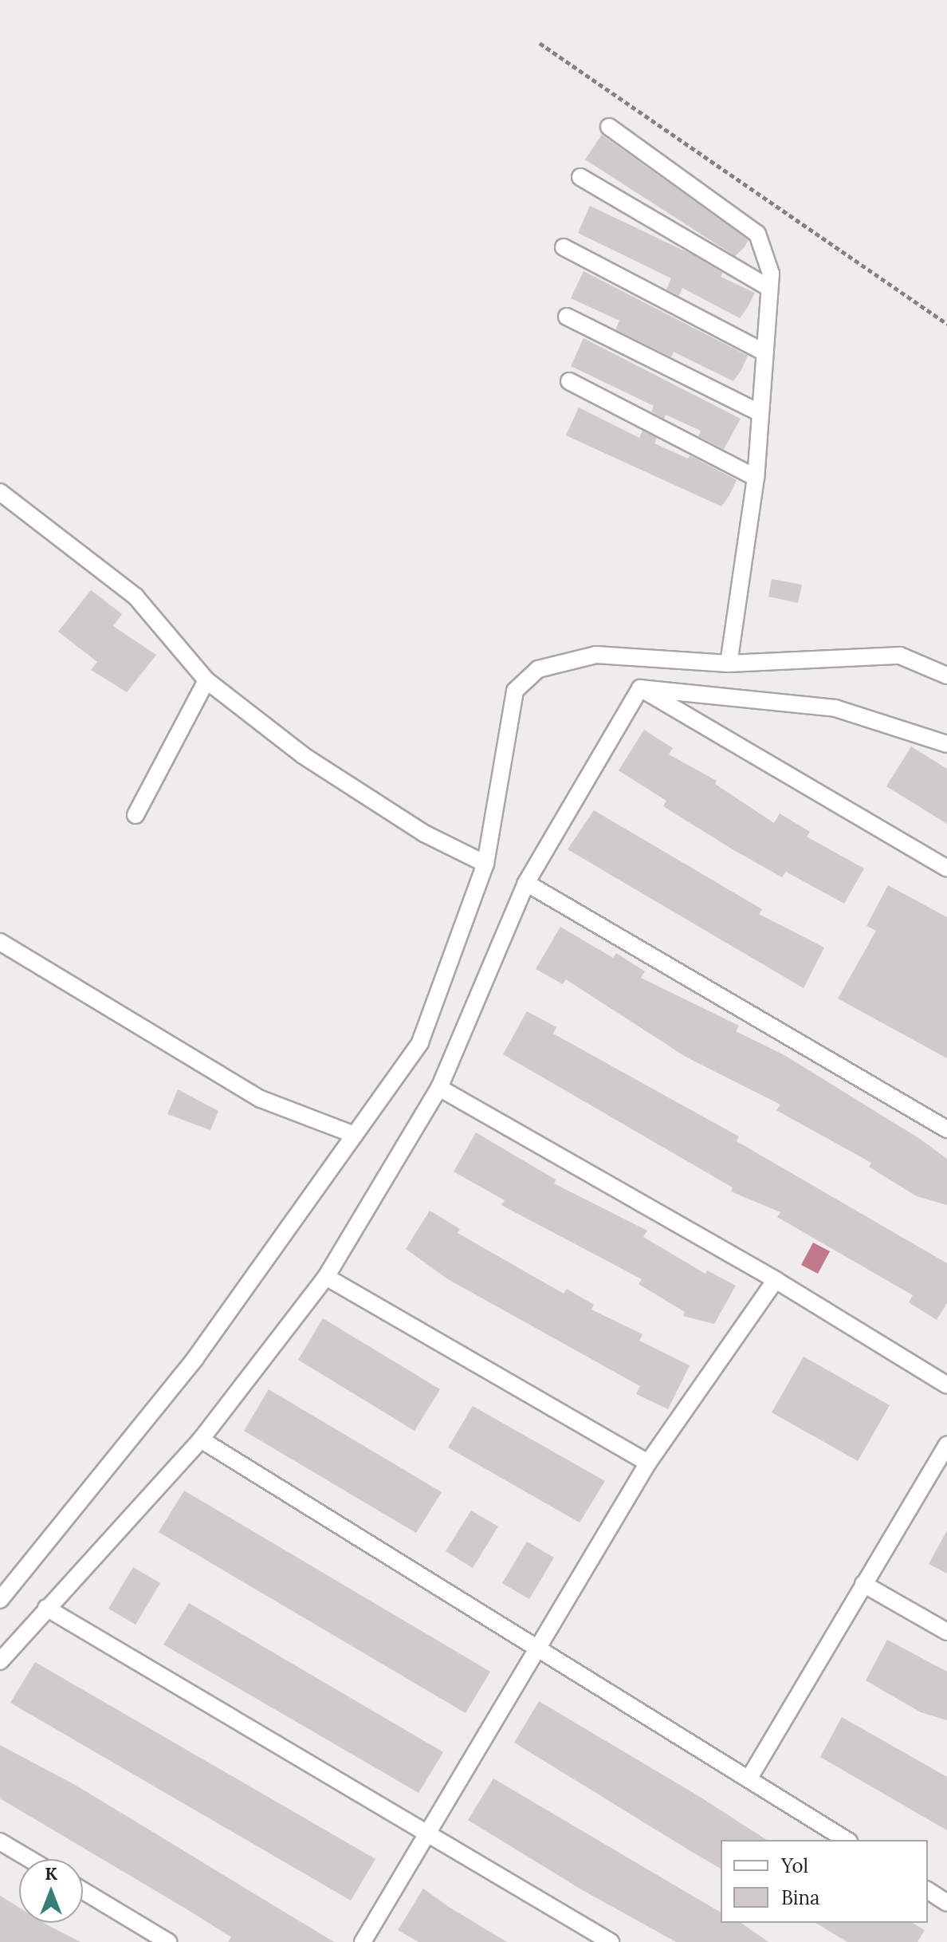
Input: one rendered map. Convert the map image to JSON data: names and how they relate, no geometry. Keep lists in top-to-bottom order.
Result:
{
  "legend": ["Yol", "Bina"],
  "north": "top"
}
